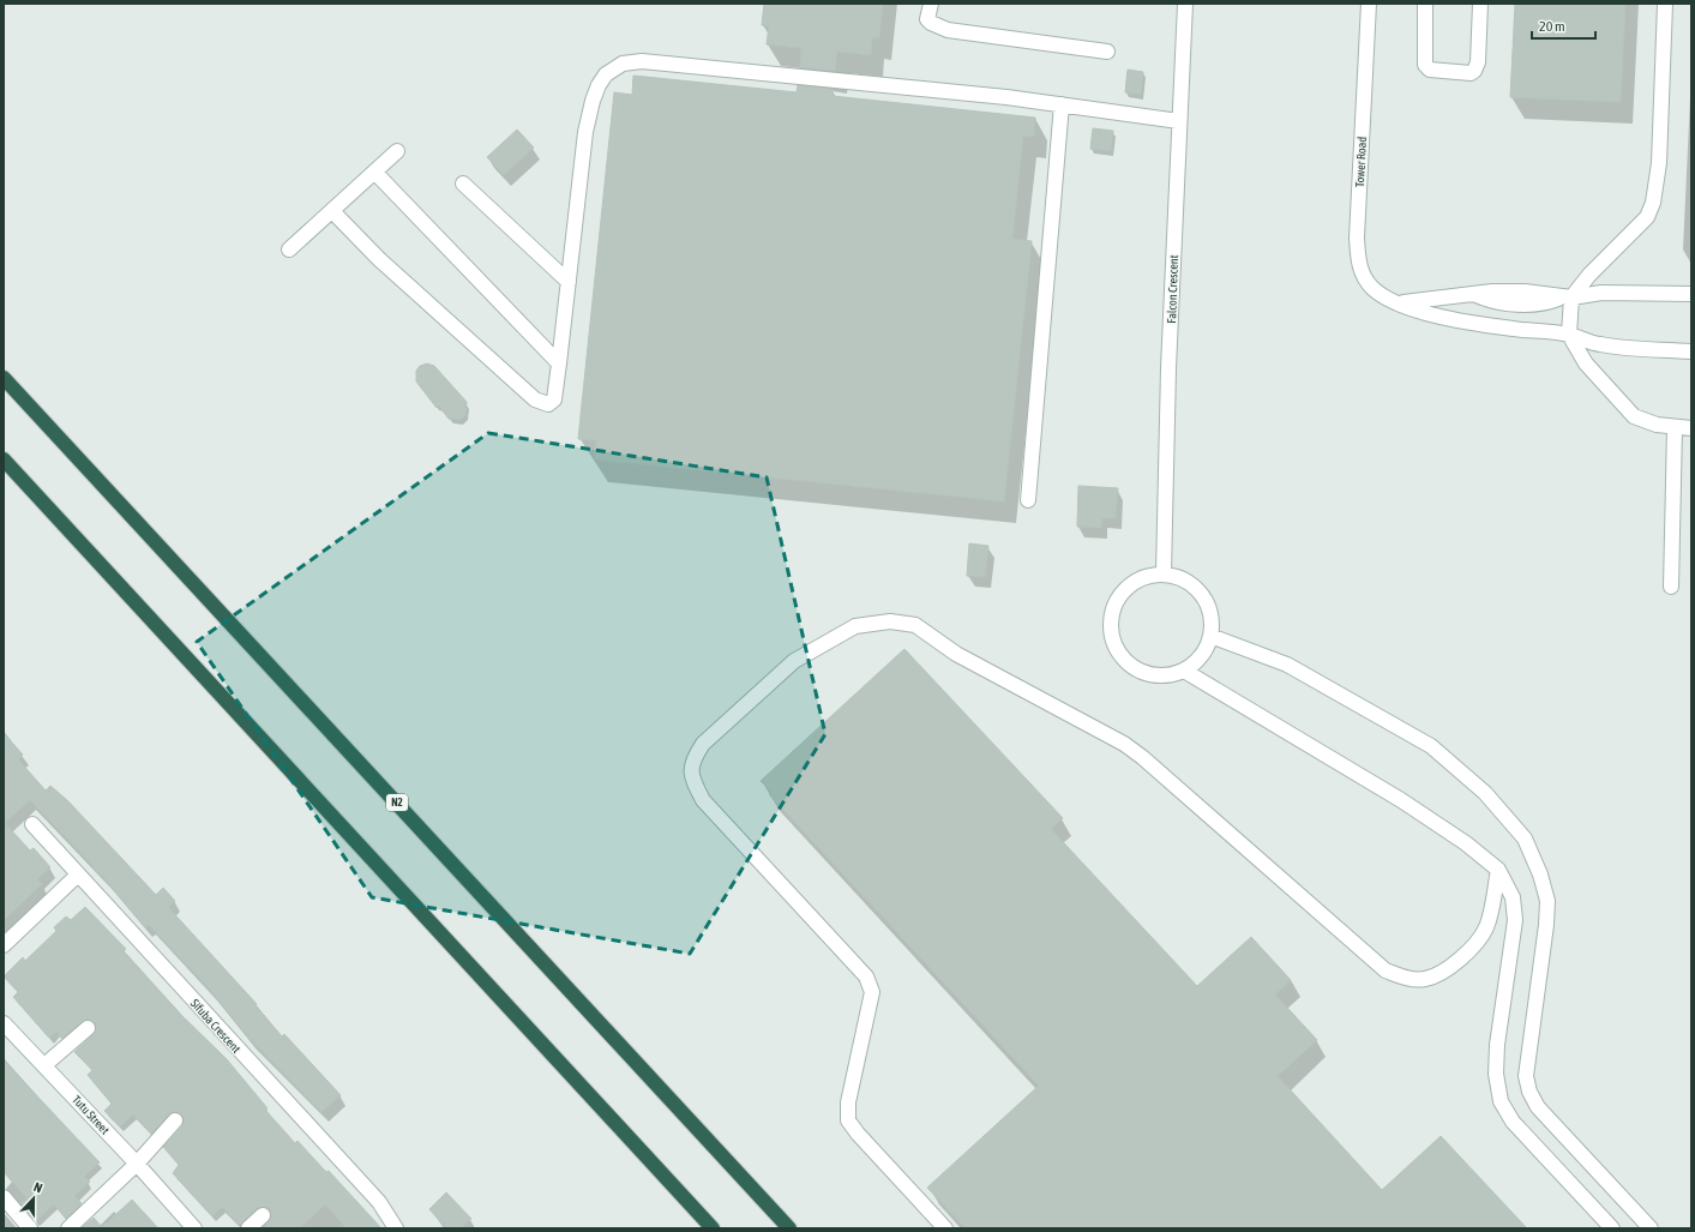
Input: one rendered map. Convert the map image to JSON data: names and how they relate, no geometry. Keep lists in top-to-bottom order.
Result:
{
  "streets": {
    "highway": ["N2"],
    "street": [
      "Tower Road",
      "Falcon Crescent",
      "Sifuba Crescent",
      "Tutu Street"
    ]
  },
  "scale_bar": "20 m",
  "north": "top"
}
